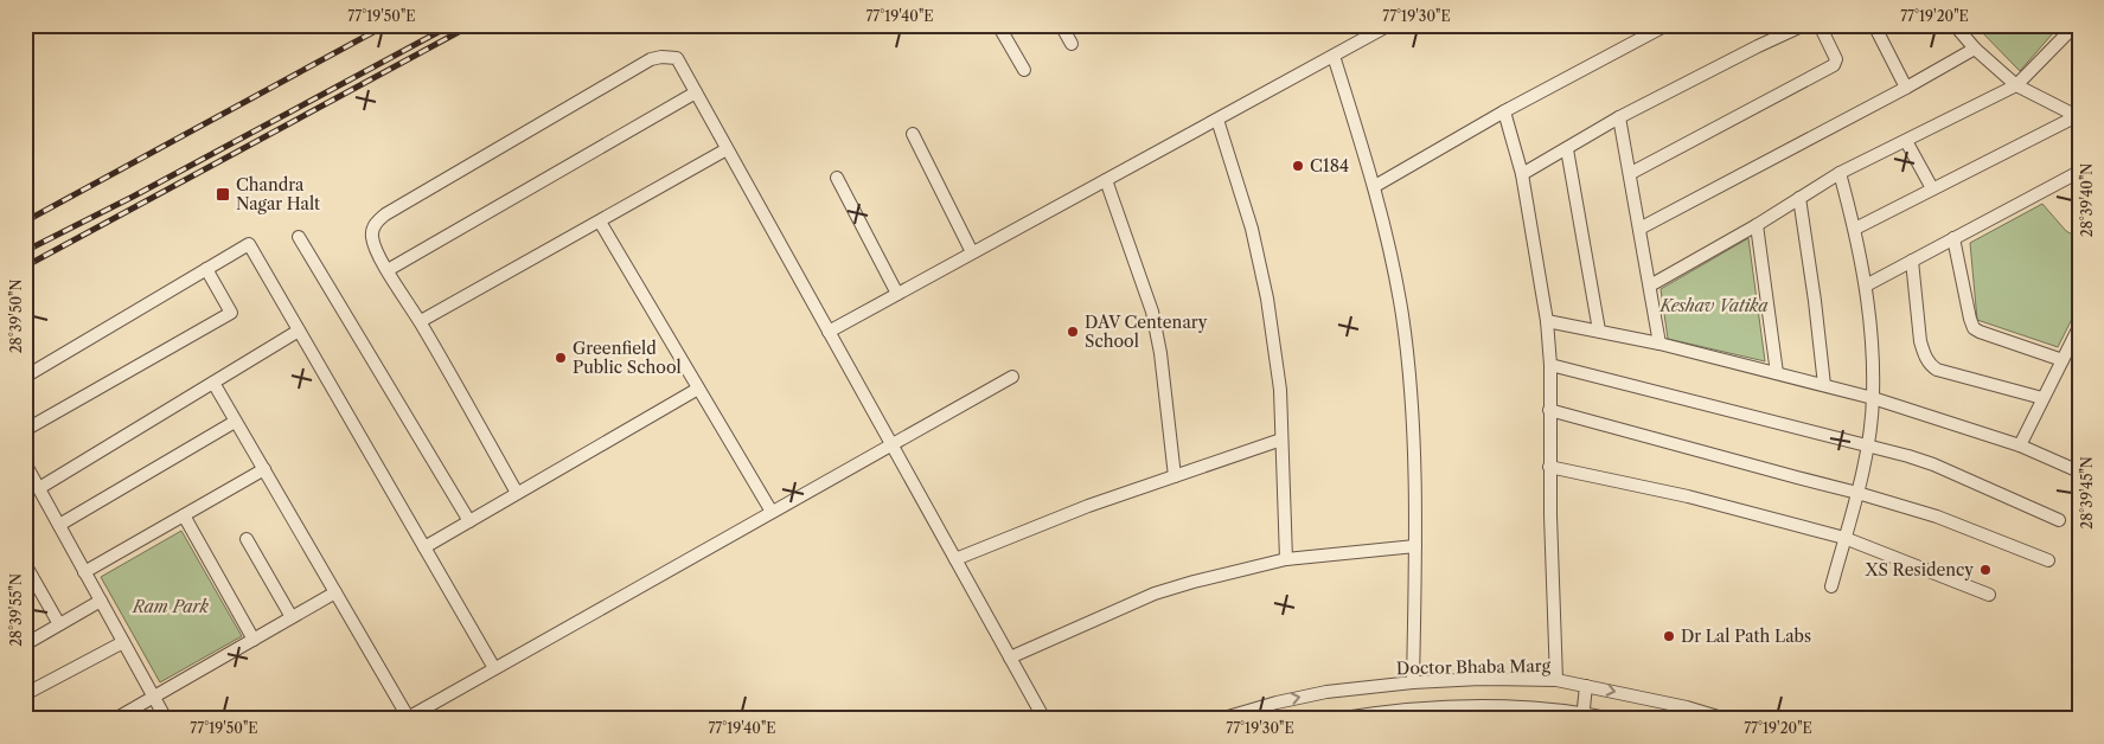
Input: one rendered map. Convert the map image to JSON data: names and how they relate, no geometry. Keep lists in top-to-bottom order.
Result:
{
  "streets": {
    "street": ["Doctor Bhaba Marg"]
  },
  "parks": ["Keshav Vatika", "Ram Park"],
  "places": {
    "other": [
      "C184",
      "DAV Centenary School",
      "Greenfield Public School",
      "XS Residency",
      "Dr Lal Path Labs"
    ],
    "transit": ["Chandra Nagar Halt"]
  },
  "coordinates": [
    "77°19'50\"E",
    "77°19'40\"E",
    "77°19'30\"E",
    "77°19'20\"E",
    "28°39'40\"N",
    "28°39'50\"N",
    "28°39'45\"N",
    "28°39'55\"N"
  ]
}
